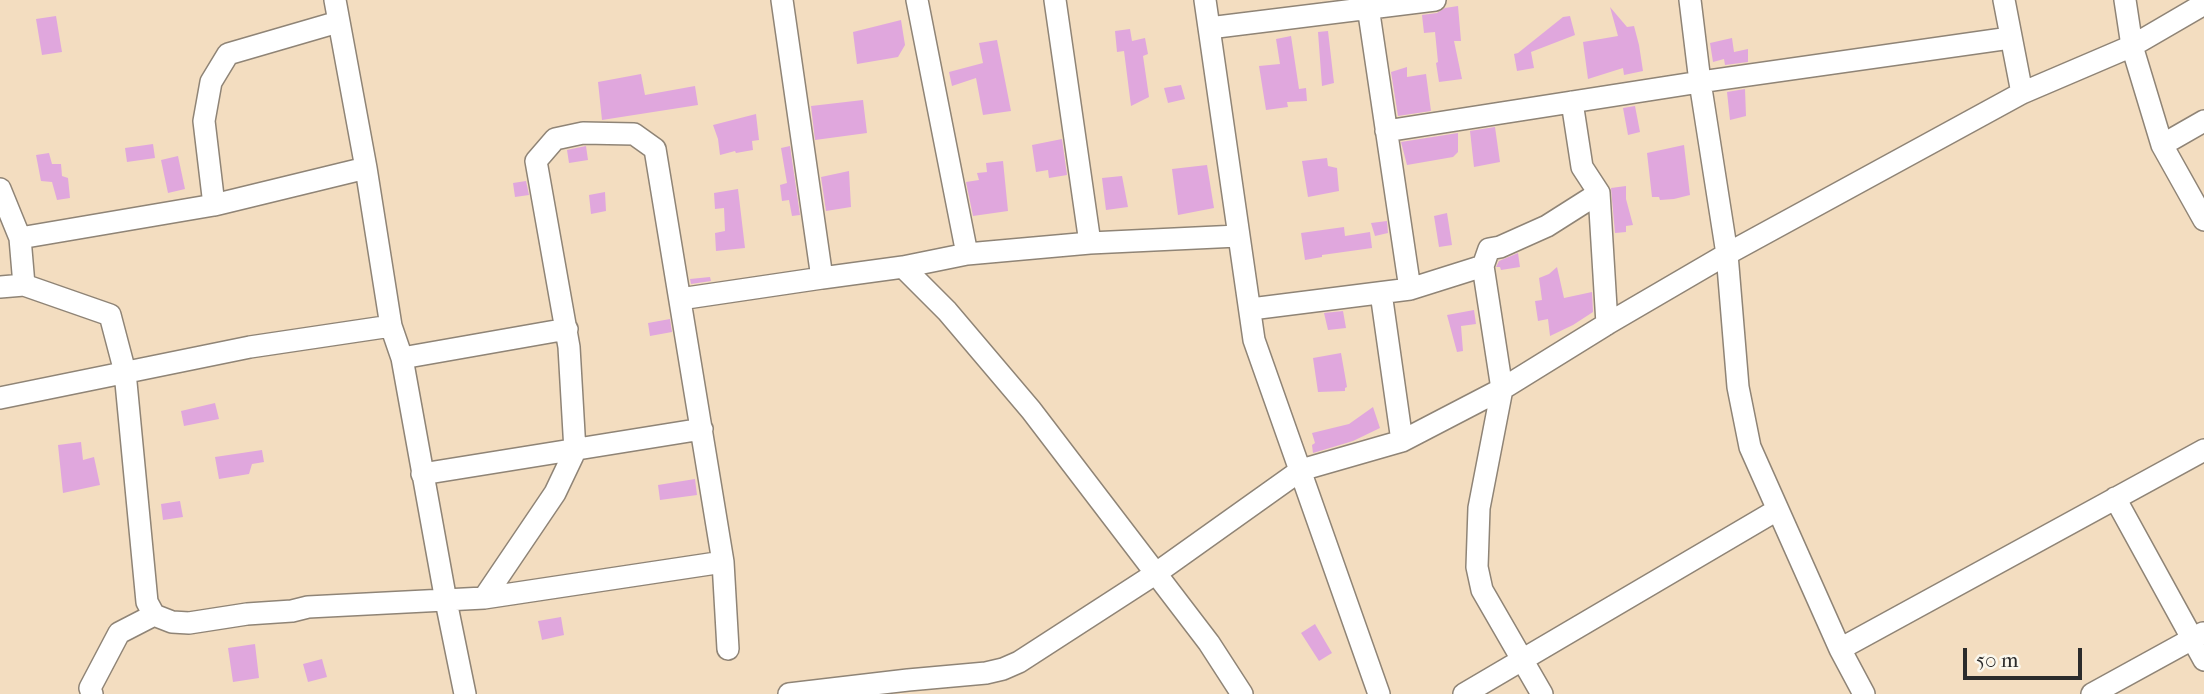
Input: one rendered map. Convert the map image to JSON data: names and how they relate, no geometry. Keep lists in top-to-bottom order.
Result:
{
  "scale_bar": "50 m"
}
